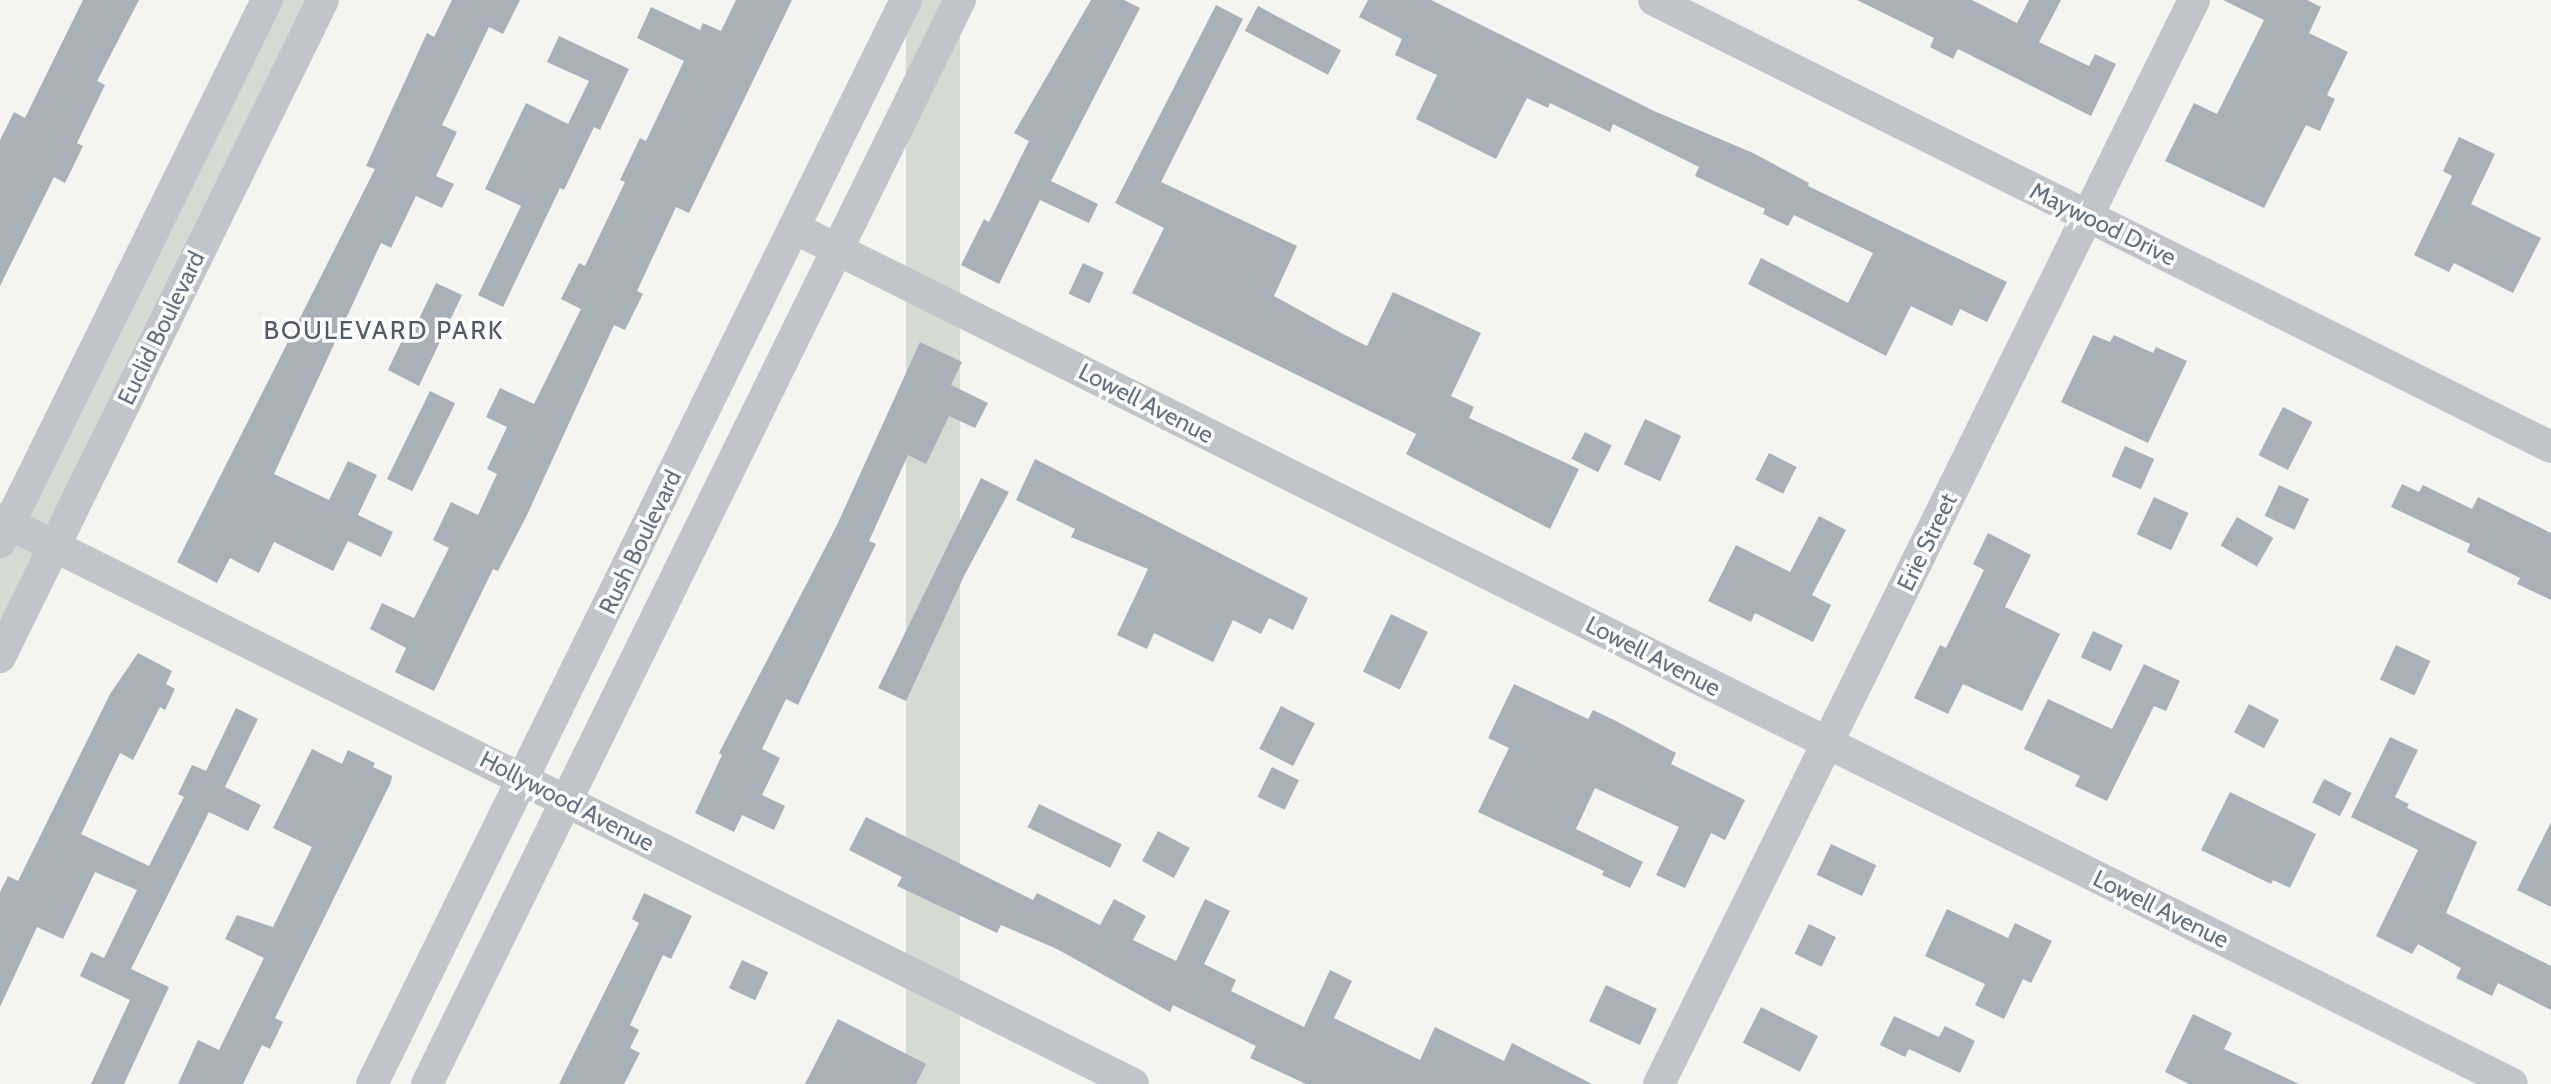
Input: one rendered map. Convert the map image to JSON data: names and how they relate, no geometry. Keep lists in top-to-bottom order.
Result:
{
  "streets": {
    "street": [
      "Maywood Drive",
      "Euclid Boulevard",
      "Lowell Avenue",
      "Rush Boulevard",
      "Erie Street",
      "Hollywood Avenue"
    ]
  },
  "crossings": [
    ["Maywood Drive", "Erie Street"],
    ["Euclid Boulevard", "Hollywood Avenue"],
    ["Lowell Avenue", "Rush Boulevard"],
    ["Lowell Avenue", "Erie Street"],
    ["Rush Boulevard", "Hollywood Avenue"]
  ],
  "districts": ["BOULEVARD PARK"]
}
